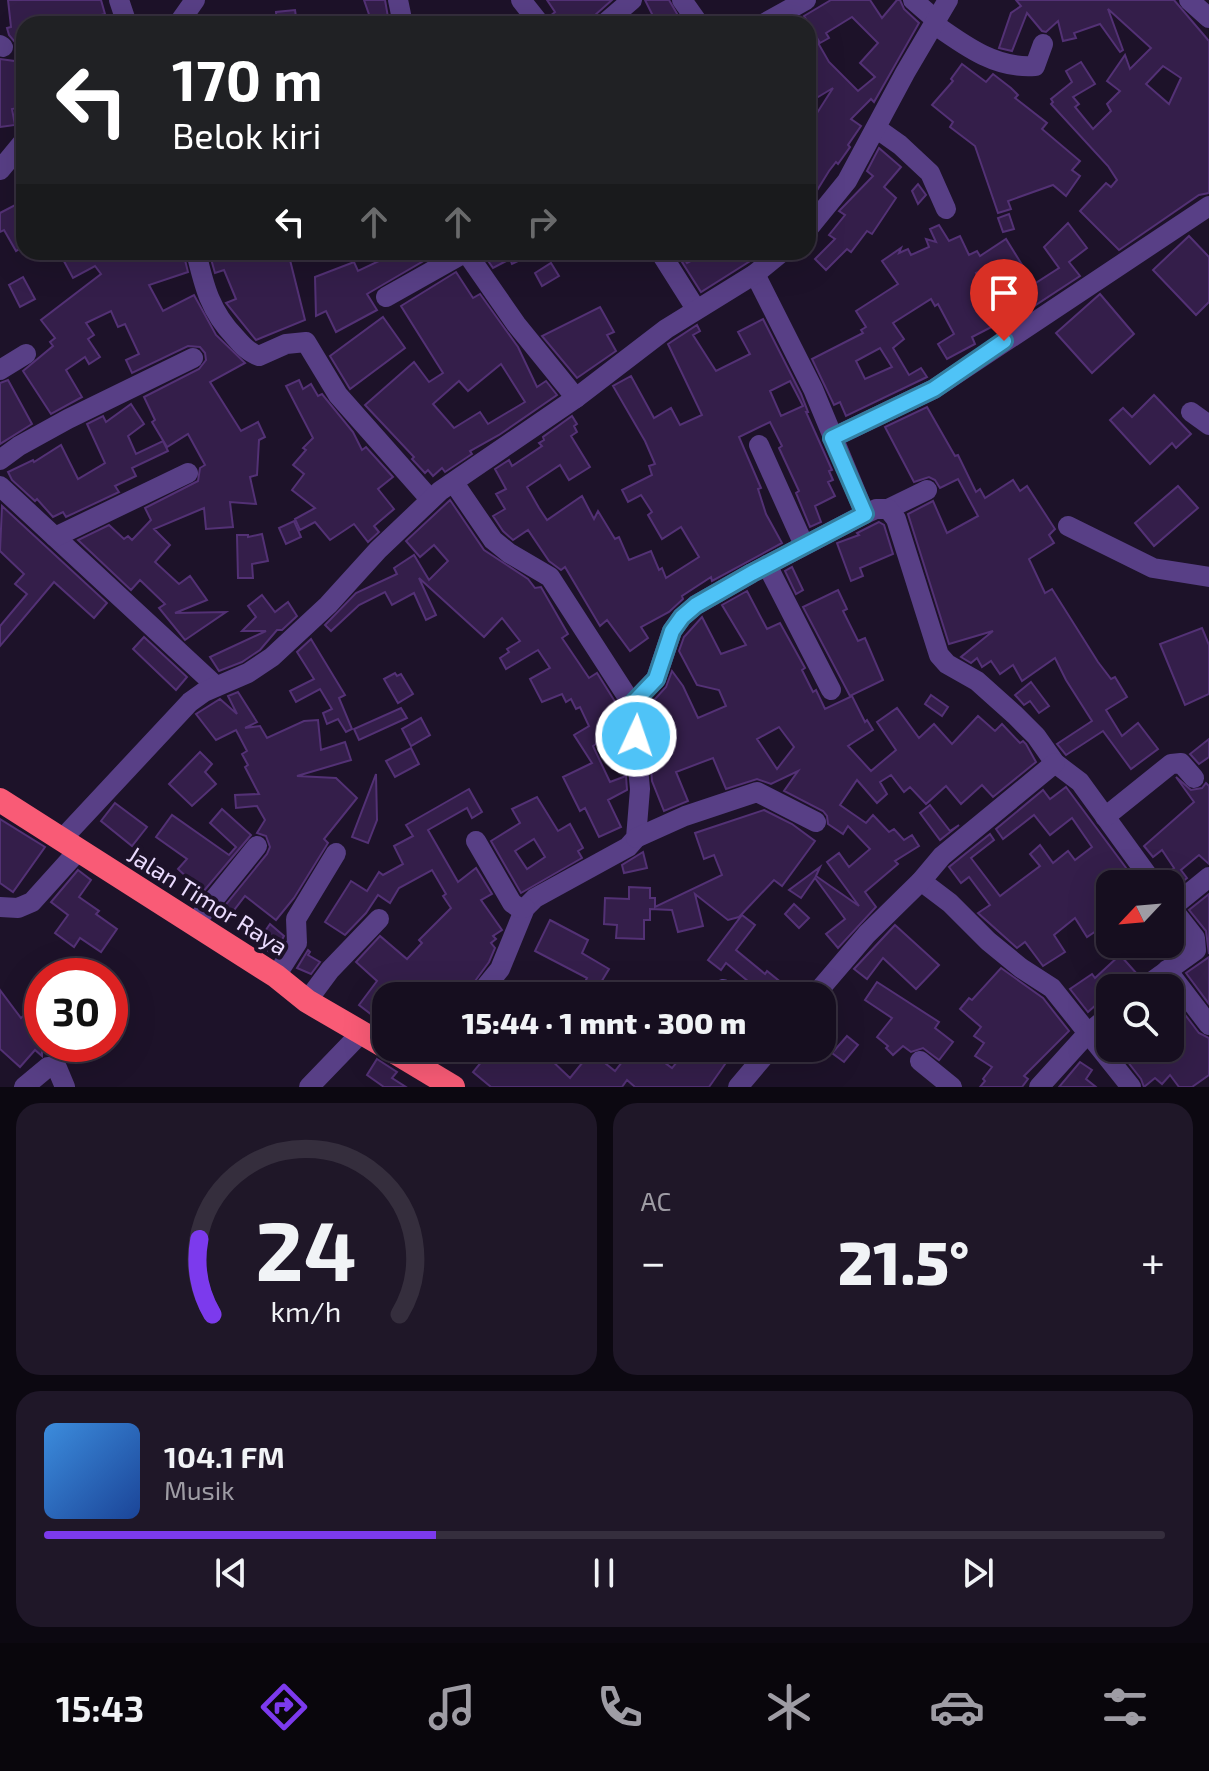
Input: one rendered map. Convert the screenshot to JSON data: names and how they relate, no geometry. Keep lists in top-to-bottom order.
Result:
{
  "streets": {
    "highway": ["Jalan Timor Raya"]
  },
  "north": "bottom left",
  "page": {
    "turn": ["170 m", "Belok kiri"],
    "limit": "30",
    "trip": "15:44 · 1 mnt · 300 m",
    "tile": "AC",
    "heat": ["−", "21.5°", "+"],
    "song": ["104.1 FM", "Musik"],
    "tabs": "15:43",
    "gauge": ["24", "km/h"]
  }
}
